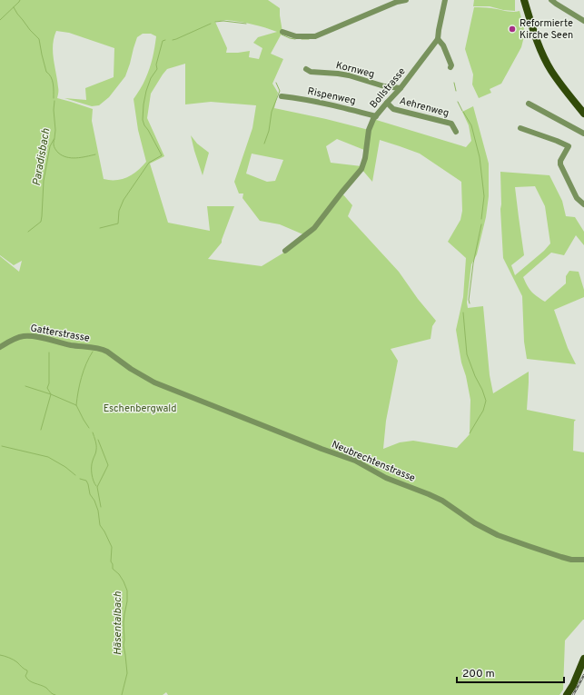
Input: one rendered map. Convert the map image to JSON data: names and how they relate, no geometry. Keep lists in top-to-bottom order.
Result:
{
  "streets": {
    "street": [
      "Kornweg",
      "Bollstrasse",
      "Rispenweg",
      "Aehrenweg",
      "Gatterstrasse",
      "Neubrechtenstrasse"
    ]
  },
  "crossings": [
    ["Kornweg", "Bollstrasse"],
    ["Bollstrasse", "Rispenweg"],
    ["Bollstrasse", "Aehrenweg"],
    ["Gatterstrasse", "Neubrechtenstrasse"]
  ],
  "water": ["Paradisbach", "Häsentalbach"],
  "parks": ["Eschenbergwald"],
  "places": ["Reformierte Kirche Seen"],
  "scale_bar": "200 m"
}
